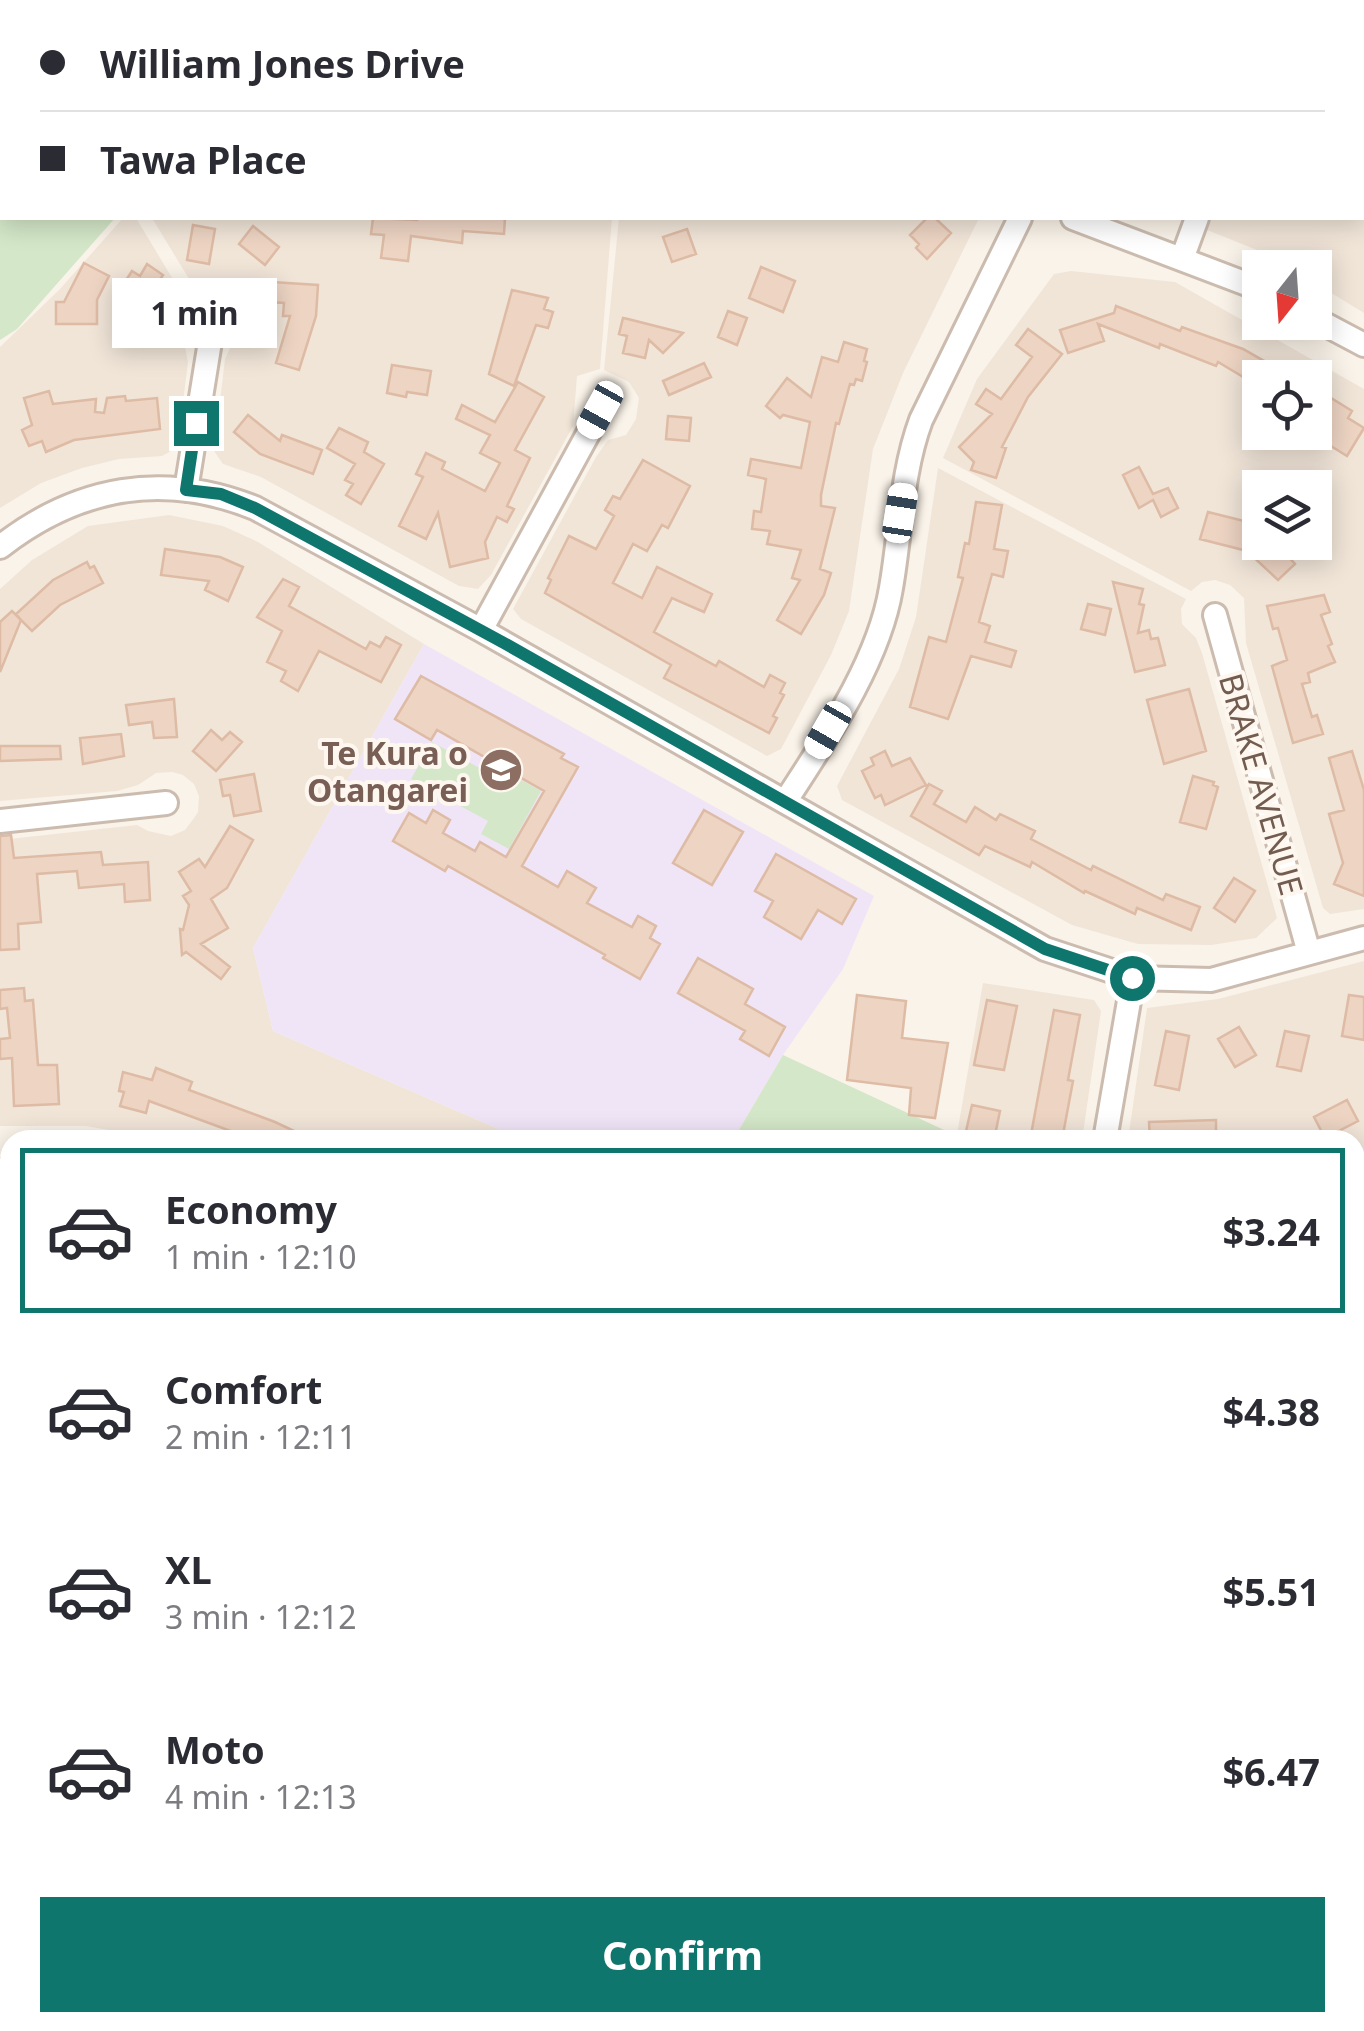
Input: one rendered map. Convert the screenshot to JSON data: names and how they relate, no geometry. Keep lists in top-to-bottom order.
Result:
{
  "streets": {
    "street": ["BRAKE AVENUE"]
  },
  "places": {
    "school or university": ["Te Kura o Otangarei"]
  },
  "north": "bottom",
  "page": {
    "banner": ["William Jones Drive", "Tawa Place"],
    "bubble": "1 min",
    "list": [
      {
        "name": "Economy",
        "note": "1 min · 12:10",
        "value": "$3.24"
      },
      {
        "name": "Comfort",
        "note": "2 min · 12:11",
        "value": "$4.38"
      },
      {
        "name": "XL",
        "note": "3 min · 12:12",
        "value": "$5.51"
      },
      {
        "name": "Moto",
        "note": "4 min · 12:13",
        "value": "$6.47"
      }
    ],
    "buttons": "Confirm"
  }
}
